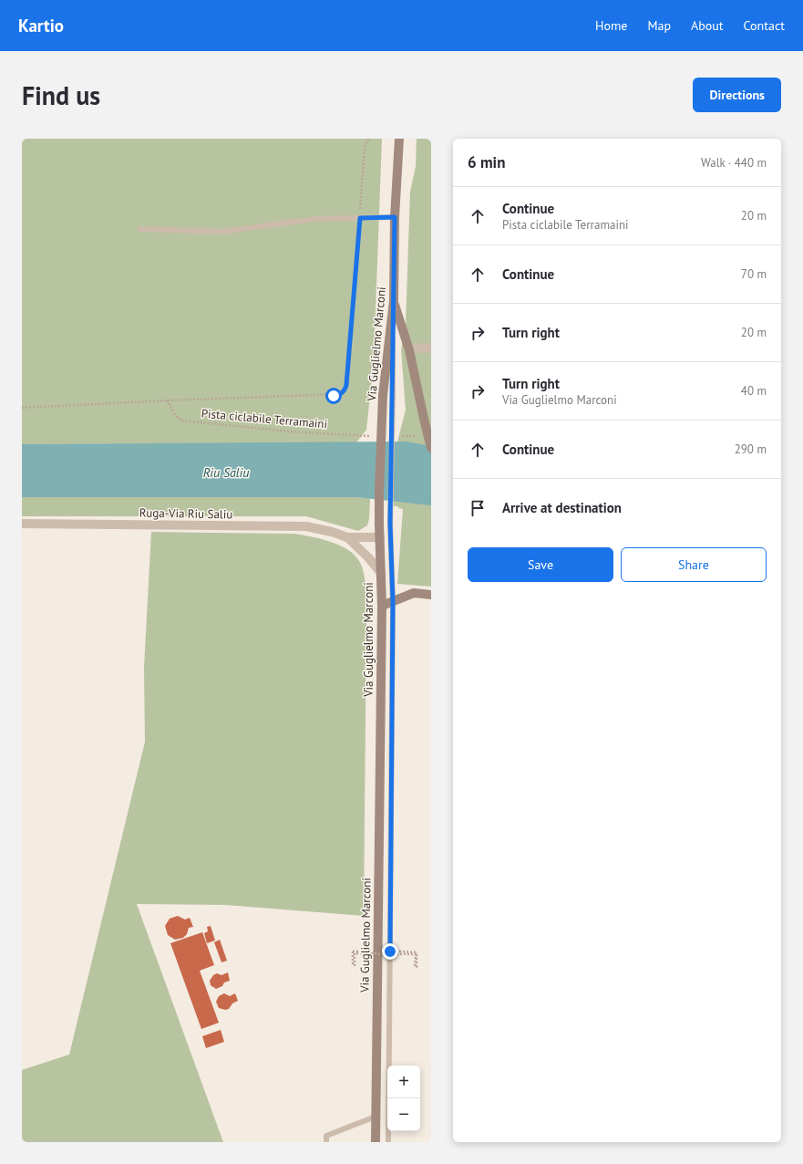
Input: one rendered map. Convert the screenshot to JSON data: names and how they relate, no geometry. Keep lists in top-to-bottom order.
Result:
{
  "streets": {
    "main road": ["Via Guglielmo Marconi"],
    "street": ["Ruga-Via Riu Saliu"],
    "path": ["Pista ciclabile Terramaini"]
  },
  "crossings": [
    ["Via Guglielmo Marconi", "Ruga-Via Riu Saliu"]
  ],
  "water": ["Riu Saliu"],
  "page": {
    "header": "Kartio",
    "nav": [
      "Home",
      "Map",
      "About",
      "Contact"
    ],
    "buttons": [
      "Directions",
      ["Save", "Share"]
    ],
    "title": "Find us",
    "heading": ["6 min", "Walk · 440 m"],
    "list": [
      ["Continue", "Pista ciclabile Terramaini", "20 m"],
      ["Continue", "70 m"],
      ["Turn right", "20 m"],
      ["Turn right", "Via Guglielmo Marconi", "40 m"],
      ["Continue", "290 m"],
      "Arrive at destination"
    ],
    "map_buttons": ["+", "−"]
  }
}
